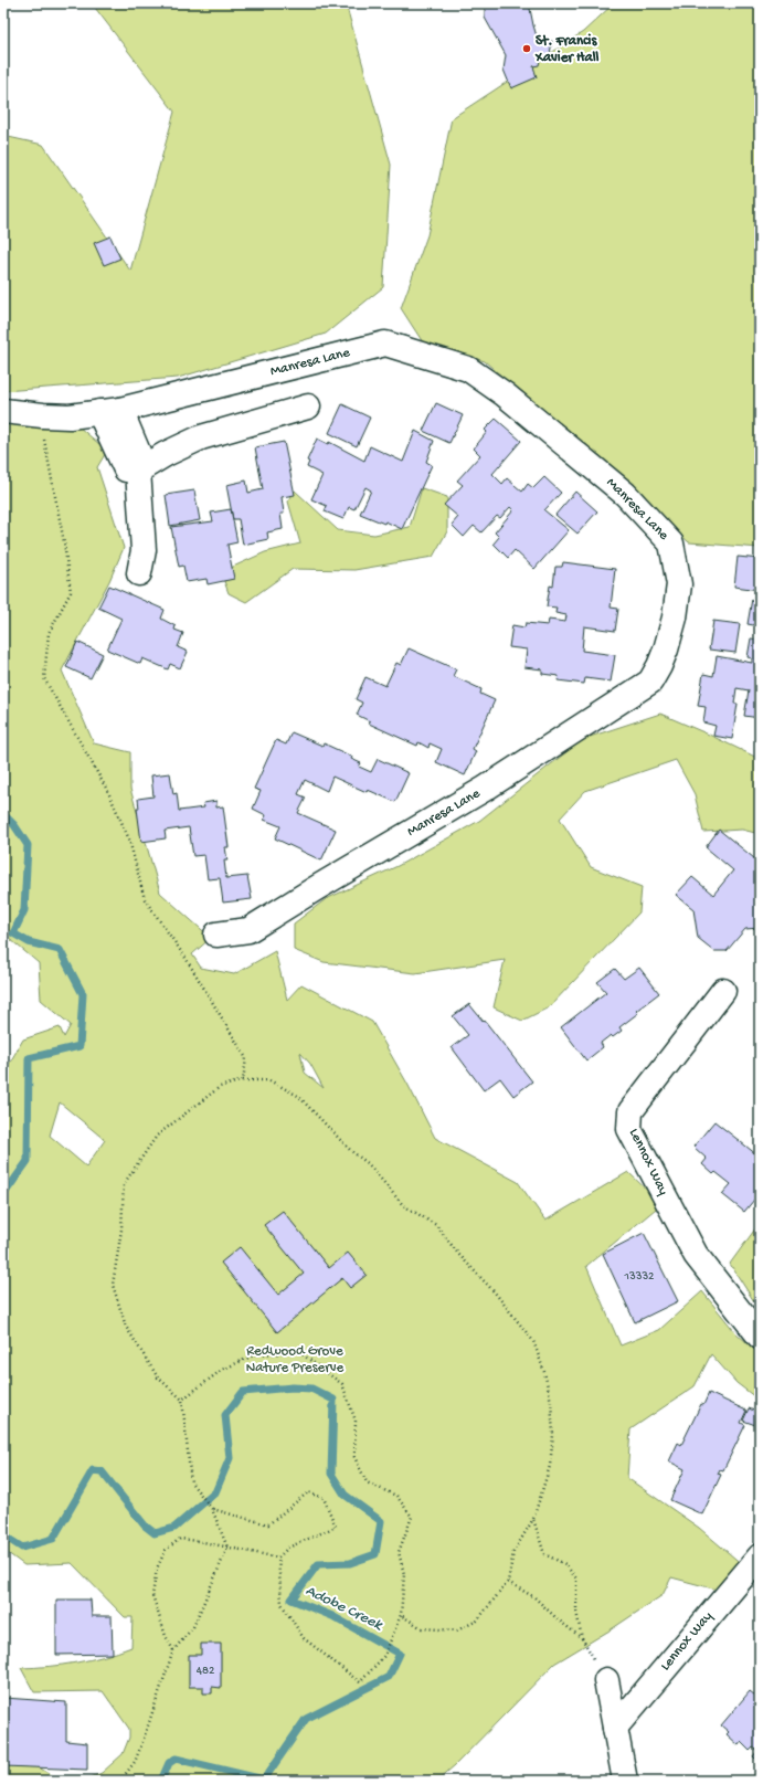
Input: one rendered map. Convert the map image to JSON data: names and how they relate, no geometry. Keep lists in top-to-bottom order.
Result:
{
  "streets": {
    "street": ["Manresa Lane", "Lennox Way"]
  },
  "water": ["Adobe Creek"],
  "parks": ["Redwood Grove Nature Preserve"],
  "places": ["St. Francis Xavier Hall"],
  "house_numbers": ["13332", "482"]
}
